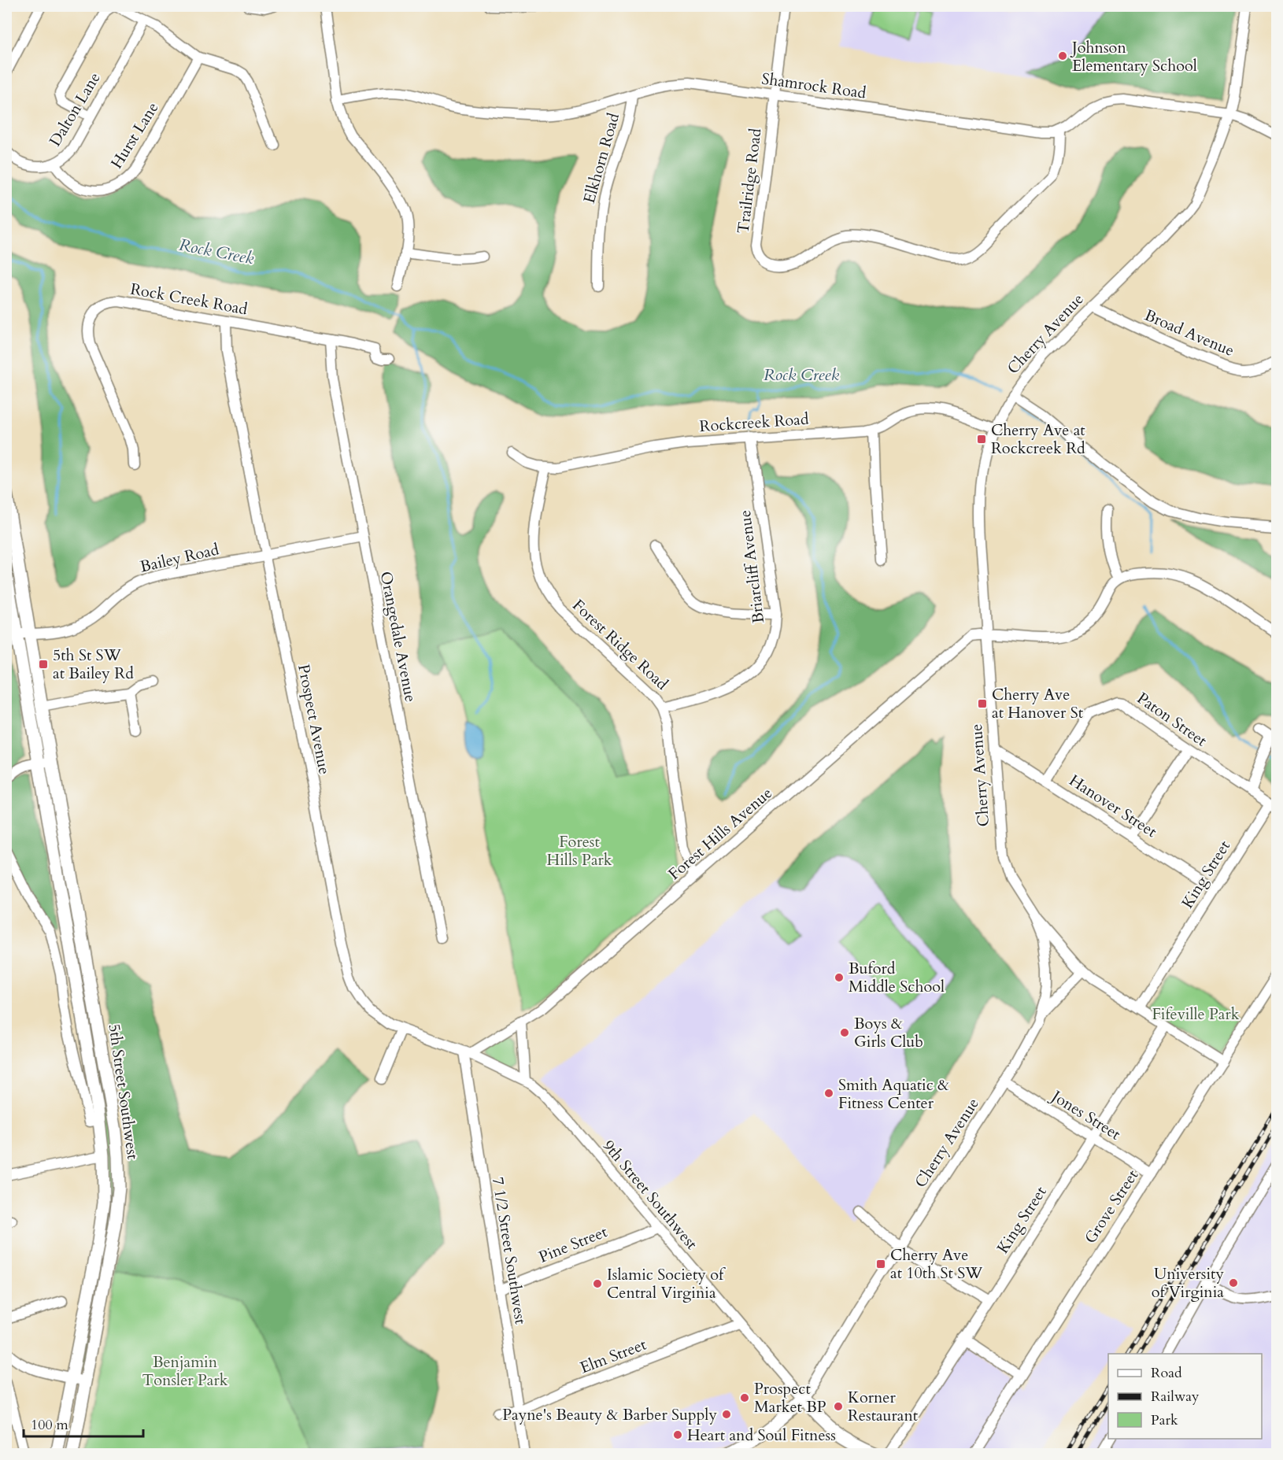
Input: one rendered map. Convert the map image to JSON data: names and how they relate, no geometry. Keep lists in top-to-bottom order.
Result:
{
  "streets": {
    "main road": ["Cherry Avenue", "5th Street Southwest"],
    "street": [
      "Shamrock Road",
      "Dalton Lane",
      "Hurst Lane",
      "Elkhorn Road",
      "Trailridge Road",
      "Rock Creek Road",
      "Broad Avenue",
      "Rockcreek Road",
      "Bailey Road",
      "Briarcliff Avenue",
      "Orangedale Avenue",
      "Forest Ridge Road",
      "Prospect Avenue",
      "Paton Street",
      "Hanover Street",
      "Forest Hills Avenue",
      "King Street",
      "Jones Street",
      "9th Street Southwest",
      "Grove Street",
      "Pine Street",
      "7 1/2 Street Southwest",
      "Elm Street"
    ]
  },
  "crossings": [
    ["Shamrock Road", "Elkhorn Road"],
    ["Shamrock Road", "Trailridge Road"],
    ["Shamrock Road", "Cherry Avenue"],
    ["Dalton Lane", "Hurst Lane"],
    ["Rock Creek Road", "Orangedale Avenue"],
    ["Rock Creek Road", "Prospect Avenue"],
    ["Broad Avenue", "Cherry Avenue"],
    ["Cherry Avenue", "Rockcreek Road"],
    ["Cherry Avenue", "Hanover Street"],
    ["Cherry Avenue", "Forest Hills Avenue"],
    ["Cherry Avenue", "Jones Street"],
    ["Cherry Avenue", "9th Street Southwest"],
    ["Rockcreek Road", "Briarcliff Avenue"],
    ["Rockcreek Road", "Forest Ridge Road"],
    ["Bailey Road", "Orangedale Avenue"],
    ["Bailey Road", "Prospect Avenue"],
    ["Bailey Road", "5th Street Southwest"],
    ["Briarcliff Avenue", "Forest Ridge Road"],
    ["Forest Ridge Road", "Forest Hills Avenue"],
    ["Prospect Avenue", "Forest Hills Avenue"],
    ["Prospect Avenue", "9th Street Southwest"],
    ["Prospect Avenue", "7 1/2 Street Southwest"],
    ["Paton Street", "Hanover Street"],
    ["Paton Street", "King Street"],
    ["Hanover Street", "King Street"],
    ["Forest Hills Avenue", "9th Street Southwest"],
    ["Forest Hills Avenue", "7 1/2 Street Southwest"],
    ["King Street", "Jones Street"],
    ["Jones Street", "Grove Street"],
    ["9th Street Southwest", "Pine Street"],
    ["9th Street Southwest", "7 1/2 Street Southwest"],
    ["9th Street Southwest", "Elm Street"],
    ["Pine Street", "7 1/2 Street Southwest"],
    ["7 1/2 Street Southwest", "Elm Street"]
  ],
  "water": ["Rock Creek"],
  "parks": ["Forest Hills Park", "Fifeville Park", "Benjamin Tonsler Park"],
  "places": {
    "other": [
      "Johnson Elementary School",
      "Buford Middle School",
      "Boys & Girls Club",
      "Smith Aquatic & Fitness Center",
      "University of Virginia",
      "Islamic Society of Central Virginia",
      "Prospect Market BP",
      "Korner Restaurant",
      "Payne's Beauty & Barber Supply",
      "Heart and Soul Fitness"
    ],
    "transit": [
      "Cherry Ave at Rockcreek Rd",
      "5th St SW at Bailey Rd",
      "Cherry Ave at Hanover St",
      "Cherry Ave at 10th St SW"
    ]
  },
  "legend": ["Road", "Railway", "Park"],
  "scale_bar": "100 m"
}
